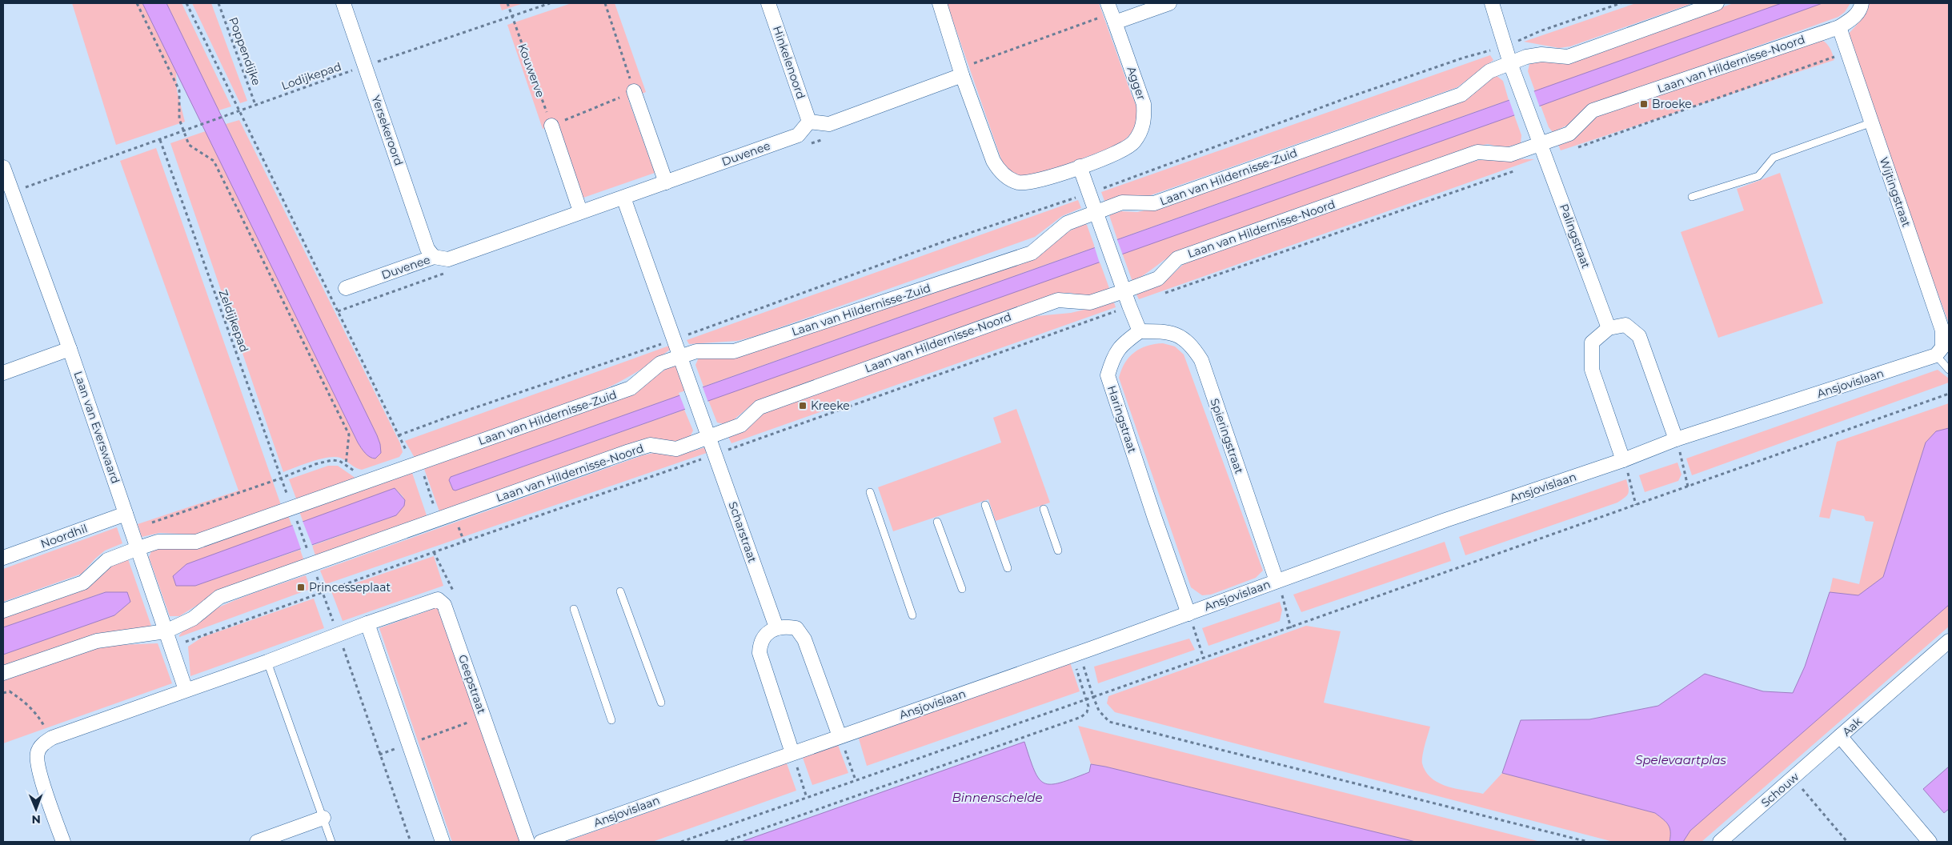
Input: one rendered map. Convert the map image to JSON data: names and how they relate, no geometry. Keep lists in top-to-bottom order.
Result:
{
  "streets": {
    "street": [
      "Hinkelenoord",
      "Laan van Hildernisse-Noord",
      "Agger",
      "Yersekeroord",
      "Duvenee",
      "Laan van Hildernisse-Zuid",
      "Wijtingstraat",
      "Palingstraat",
      "Ansjovislaan",
      "Haringstraat",
      "Laan van Everswaard",
      "Spieringstraat",
      "Scharstraat",
      "Noordhil",
      "Geepstraat",
      "Aak",
      "Schouw"
    ],
    "path": [
      "Poppendijke",
      "Kouwerve",
      "Lodijkepad",
      "Zeldijkepad"
    ]
  },
  "crossings": [
    ["Poppendijke", "Lodijkepad"],
    ["Hinkelenoord", "Duvenee"],
    ["Laan van Hildernisse-Noord", "Wijtingstraat"],
    ["Laan van Hildernisse-Noord", "Palingstraat"],
    ["Laan van Hildernisse-Noord", "Zeldijkepad"],
    ["Laan van Hildernisse-Noord", "Laan van Everswaard"],
    ["Laan van Hildernisse-Noord", "Scharstraat"],
    ["Kouwerve", "Lodijkepad"],
    ["Lodijkepad", "Yersekeroord"],
    ["Lodijkepad", "Zeldijkepad"],
    ["Lodijkepad", "Laan van Everswaard"],
    ["Yersekeroord", "Duvenee"],
    ["Laan van Hildernisse-Zuid", "Zeldijkepad"],
    ["Laan van Hildernisse-Zuid", "Laan van Everswaard"],
    ["Wijtingstraat", "Ansjovislaan"],
    ["Ansjovislaan", "Haringstraat"],
    ["Ansjovislaan", "Spieringstraat"],
    ["Haringstraat", "Spieringstraat"],
    ["Laan van Everswaard", "Noordhil"],
    ["Aak", "Schouw"]
  ],
  "water": ["Spelevaartplas", "Binnenschelde"],
  "places": {
    "transit": ["Broeke", "Kreeke", "Princesseplaat"]
  },
  "north": "bottom"
}
